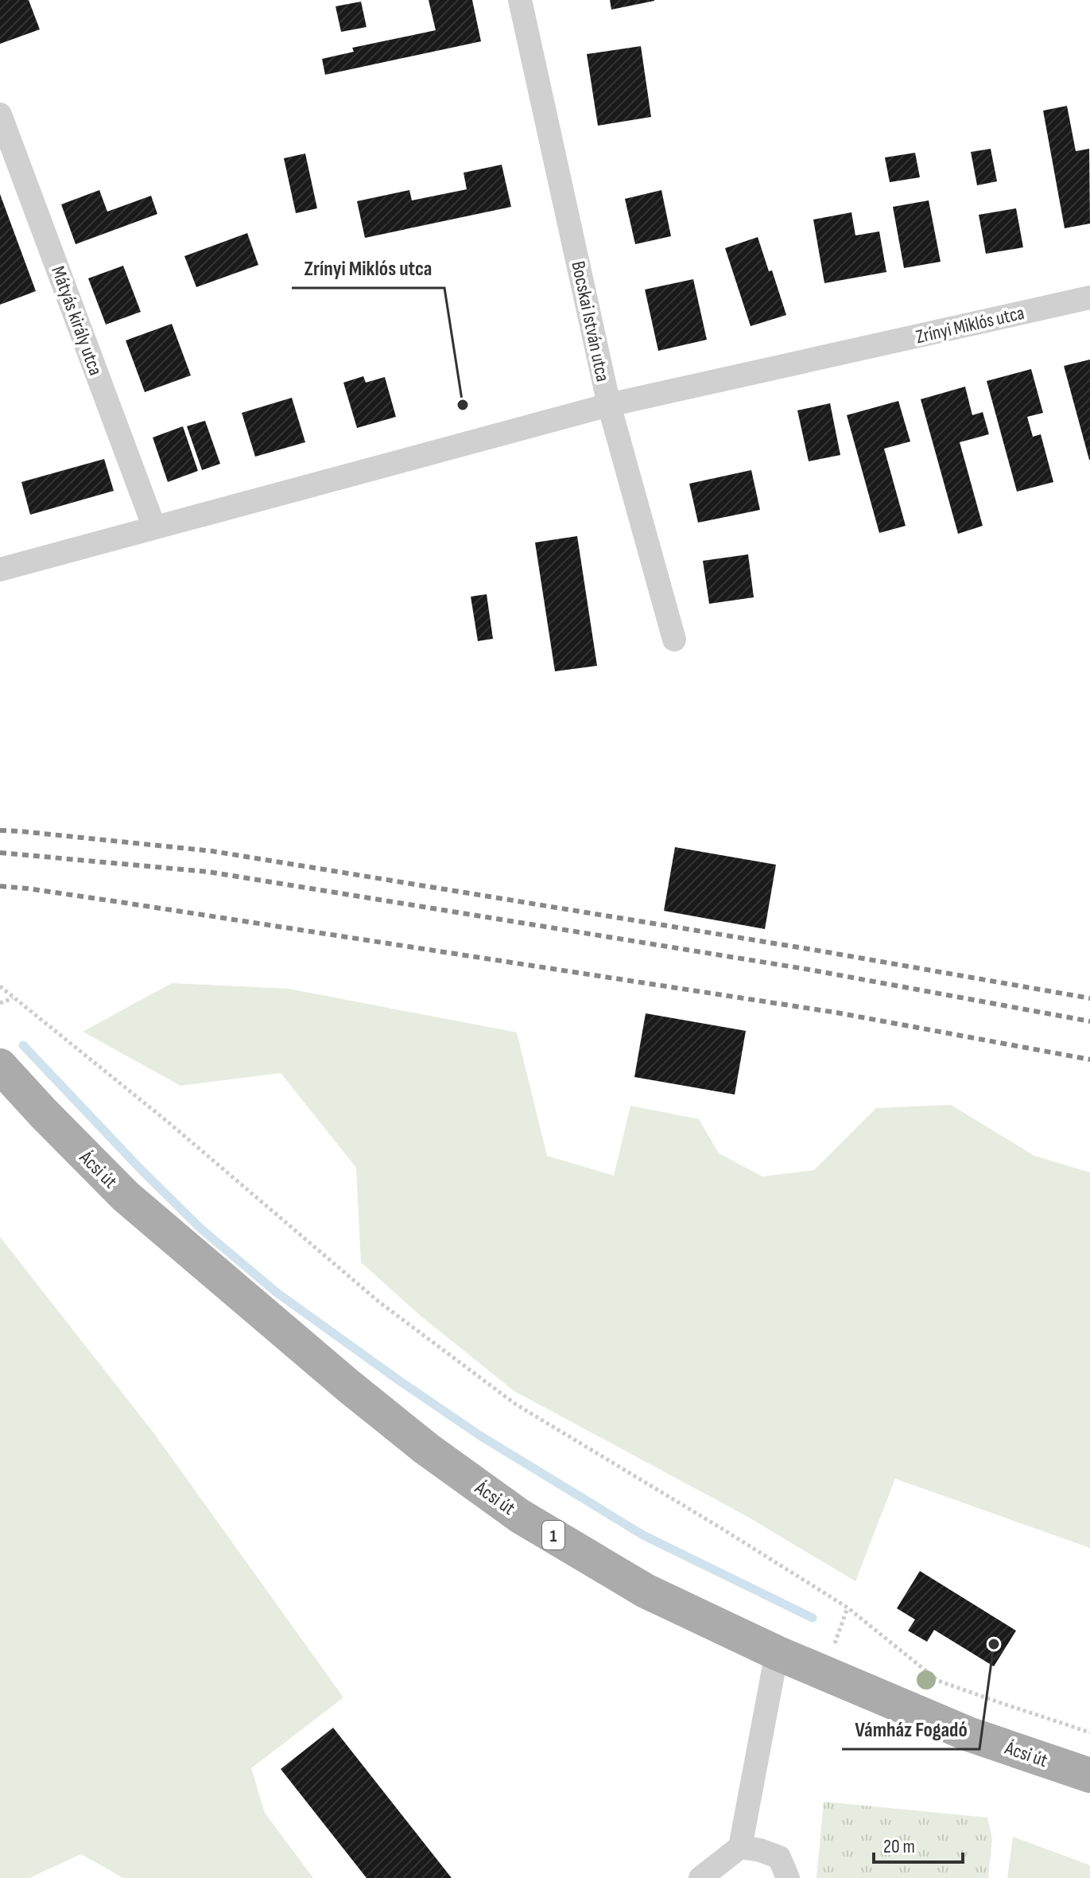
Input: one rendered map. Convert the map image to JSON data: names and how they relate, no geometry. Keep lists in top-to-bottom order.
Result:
{
  "streets": {
    "main road": ["Ácsi út", "1"],
    "street": ["Mátyás király utca", "Bocskai István utca", "Zrínyi Miklós utca"]
  },
  "crossings": [
    ["Mátyás király utca", "Zrínyi Miklós utca"],
    ["Bocskai István utca", "Zrínyi Miklós utca"]
  ],
  "places": ["Zrínyi Miklós utca", "Vámház Fogadó"],
  "scale_bar": "20 m"
}
